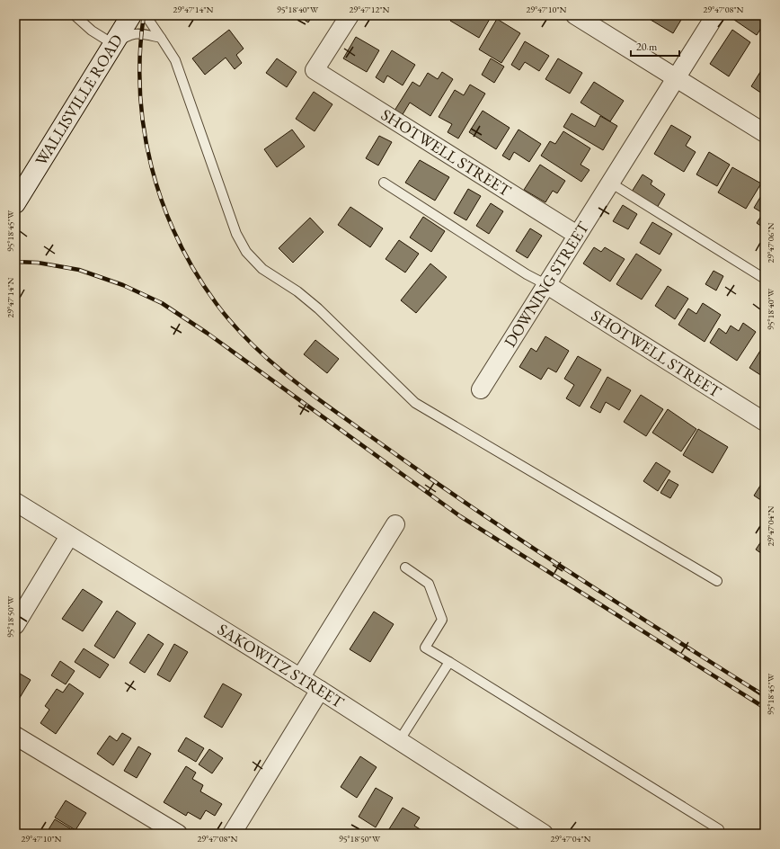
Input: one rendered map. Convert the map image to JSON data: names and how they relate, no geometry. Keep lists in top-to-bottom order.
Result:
{
  "streets": {
    "main road": ["WALLISVILLE ROAD"],
    "street": ["SHOTWELL STREET", "DOWNING STREET", "SAKOWITZ STREET"]
  },
  "crossings": [
    ["SHOTWELL STREET", "DOWNING STREET"]
  ],
  "scale_bar": "20 m",
  "coordinates": [
    "29°47'14\"N",
    "95°18'40\"W",
    "29°47'12\"N",
    "29°47'10\"N",
    "29°47'08\"N",
    "95°18'45\"W",
    "29°47'06\"N",
    "29°47'04\"N",
    "95°18'50\"W"
  ]
}
